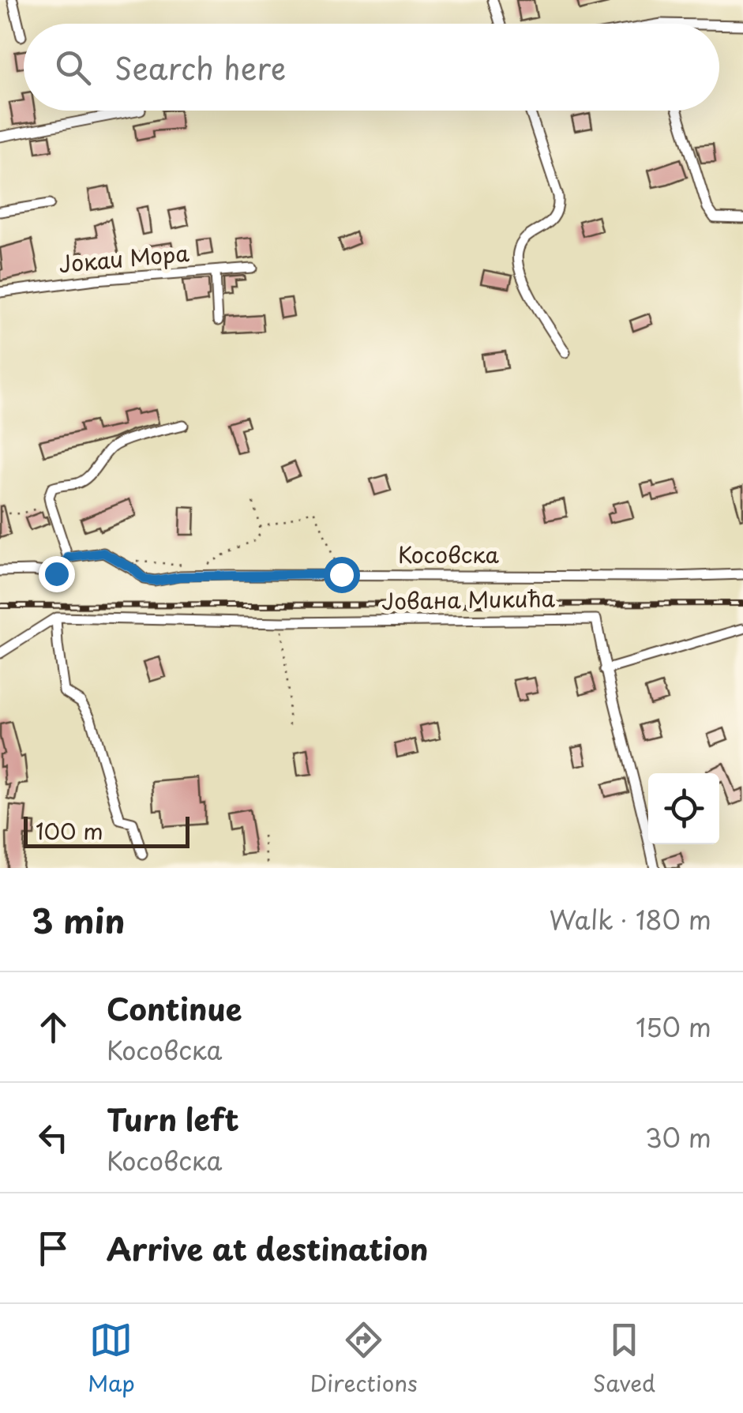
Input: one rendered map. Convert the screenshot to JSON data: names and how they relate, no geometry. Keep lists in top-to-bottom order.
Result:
{
  "streets": {
    "street": ["Јокаи Мора", "Косовска", "Јована Микића"]
  },
  "scale_bar": "100 m",
  "page": {
    "search": "Search here",
    "scale": "100 m",
    "heading": ["3 min", "Walk · 180 m"],
    "list": [
      ["Continue", "Косовска", "150 m"],
      ["Turn left", "Косовска", "30 m"],
      "Arrive at destination"
    ],
    "nav": ["Map", "Directions", "Saved"]
  }
}
